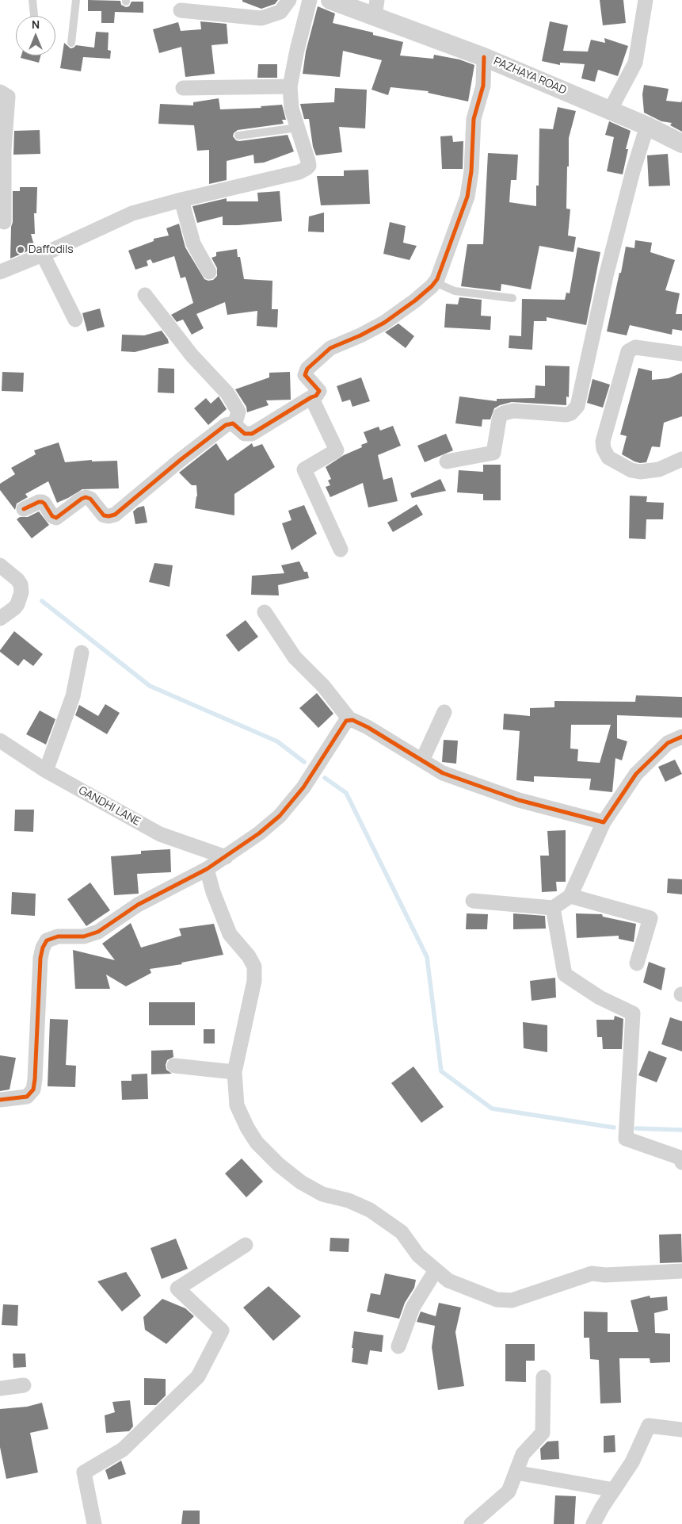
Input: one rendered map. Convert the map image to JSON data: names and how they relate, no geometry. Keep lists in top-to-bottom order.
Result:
{
  "streets": {
    "street": ["PAZHAYA ROAD", "GANDHI LANE"]
  },
  "places": ["Daffodils"],
  "north": "top"
}
